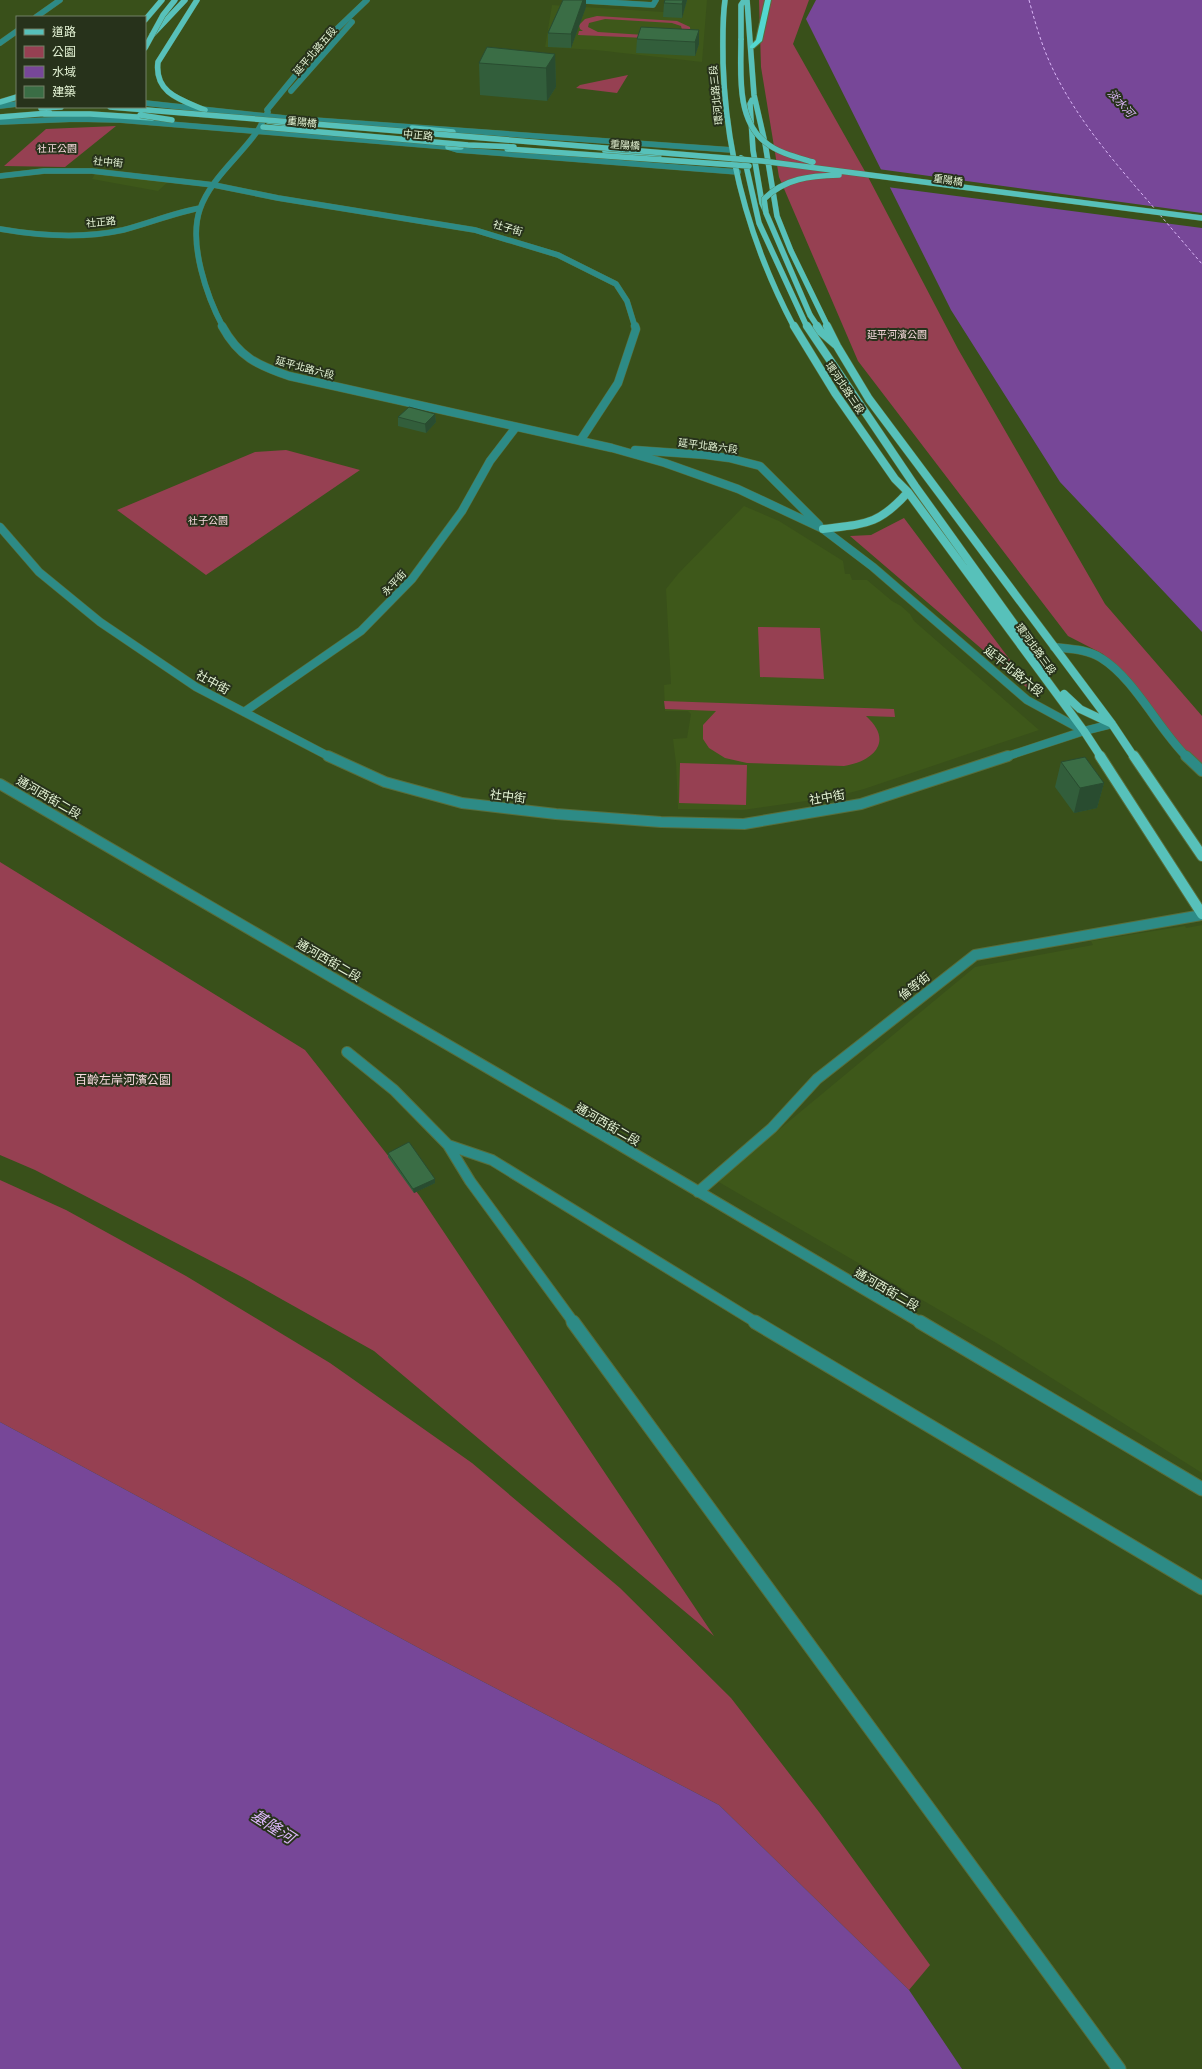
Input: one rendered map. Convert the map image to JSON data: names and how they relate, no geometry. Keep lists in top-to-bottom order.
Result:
{
  "streets": {
    "main road": ["環河北路三段", "重陽橋", "延平北路六段"],
    "street": [
      "延平北路五段",
      "中正路",
      "社中街",
      "社正路",
      "社子街",
      "永平街",
      "通河西街二段",
      "倫等街"
    ]
  },
  "crossings": [
    ["延平北路五段", "重陽橋"],
    ["延平北路五段", "中正路"],
    ["延平北路五段", "延平北路六段"],
    ["環河北路三段", "中正路"],
    ["環河北路三段", "社中街"],
    ["環河北路三段", "延平北路六段"],
    ["重陽橋", "中正路"],
    ["中正路", "延平北路六段"],
    ["社中街", "社子街"],
    ["社中街", "延平北路六段"],
    ["社中街", "永平街"],
    ["社正路", "延平北路六段"],
    ["社子街", "延平北路六段"],
    ["延平北路六段", "永平街"],
    ["延平北路六段", "倫等街"],
    ["通河西街二段", "倫等街"]
  ],
  "water": ["淡水河", "基隆河"],
  "parks": [
    "社正公園",
    "延平河濱公園",
    "社子公園",
    "百齡左岸河濱公園"
  ],
  "legend": [
    "道路",
    "公園",
    "水域",
    "建築"
  ]
}
